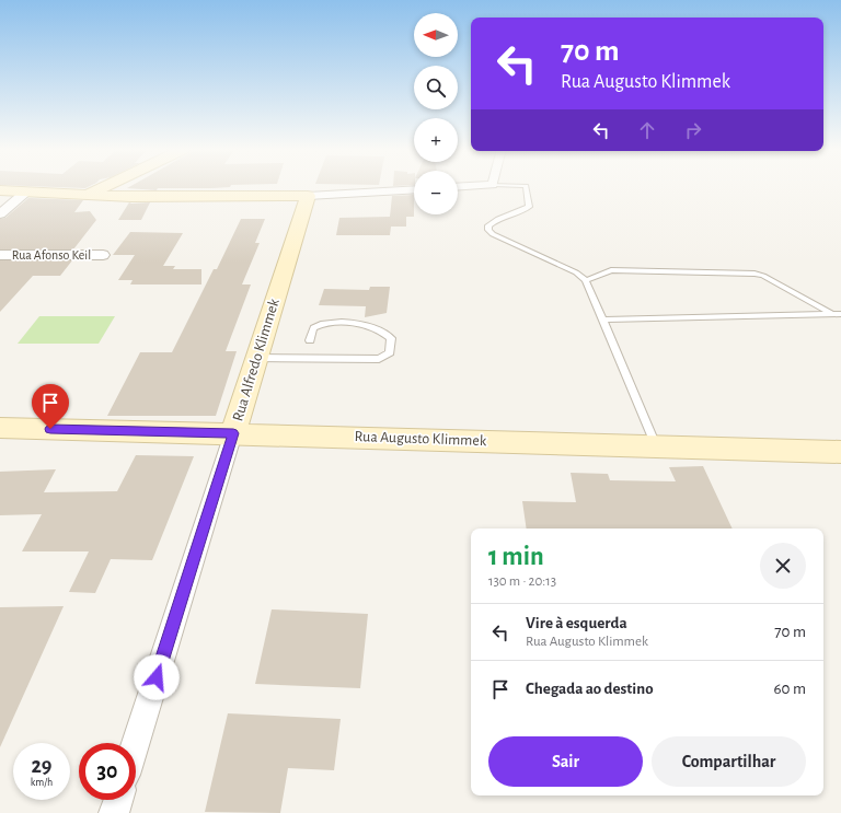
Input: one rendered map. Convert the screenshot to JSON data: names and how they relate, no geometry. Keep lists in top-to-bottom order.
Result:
{
  "streets": {
    "street": ["Rua Afonso Keil", "Rua Alfredo Klimmek", "Rua Augusto Klimmek"]
  },
  "crossings": [
    ["Rua Alfredo Klimmek", "Rua Augusto Klimmek"]
  ],
  "north": "left",
  "page": {
    "map_buttons": ["+", "−"],
    "turn": ["70 m", "Rua Augusto Klimmek"],
    "heading": ["1 min", "130 m · 20:13"],
    "list": [
      {
        "name": "Vire à esquerda",
        "note": "Rua Augusto Klimmek",
        "value": "70 m"
      },
      {
        "name": "Chegada ao destino",
        "value": "60 m"
      }
    ],
    "buttons": ["Sair", "Compartilhar"],
    "speed": "29 km/h",
    "limit": "30"
  }
}
